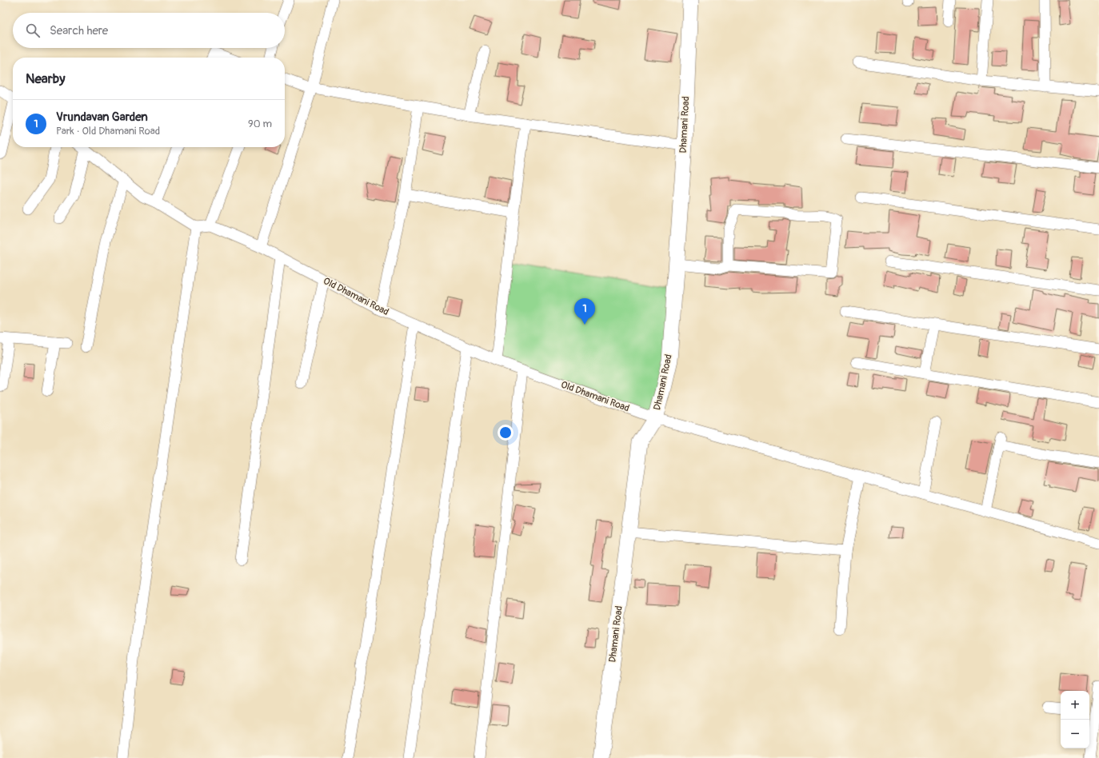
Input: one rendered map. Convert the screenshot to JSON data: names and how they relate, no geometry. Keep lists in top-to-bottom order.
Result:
{
  "streets": {
    "main road": ["Dhamani Road"],
    "street": ["Old Dhamani Road"]
  },
  "crossings": [
    ["Dhamani Road", "Old Dhamani Road"]
  ],
  "page": {
    "search": "Search here",
    "heading": "Nearby",
    "list": [
      {
        "mark": "1",
        "name": "Vrundavan Garden",
        "note": "Park · Old Dhamani Road",
        "value": "90 m"
      }
    ],
    "pins": "1",
    "map_buttons": ["+", "−"]
  }
}
